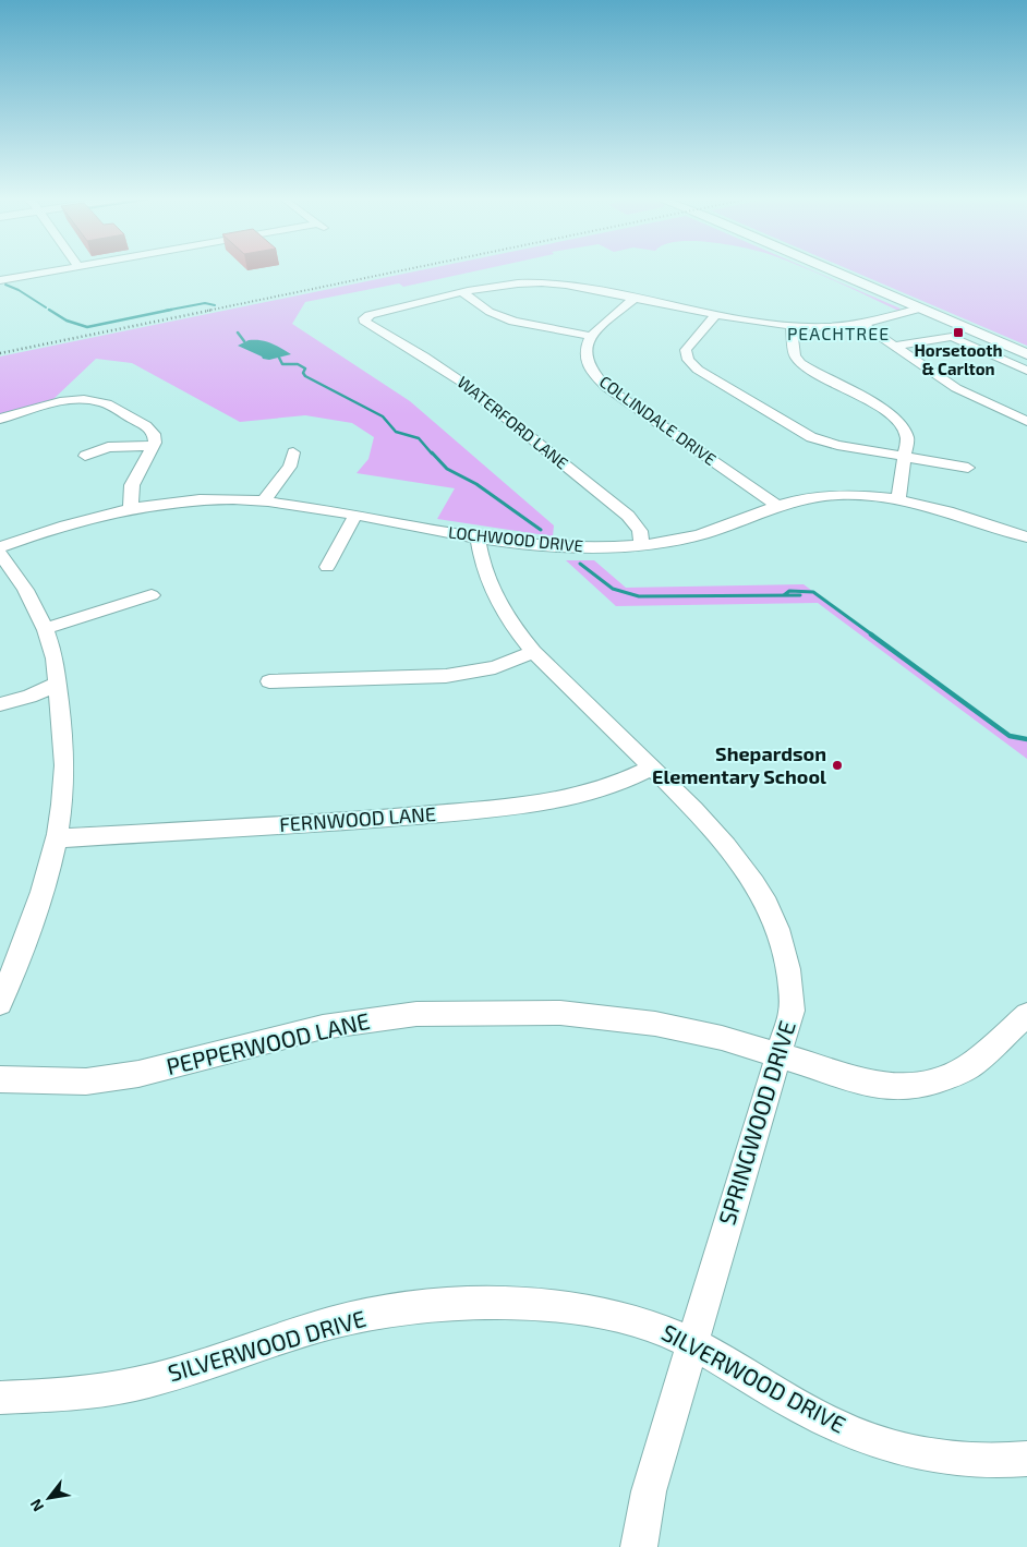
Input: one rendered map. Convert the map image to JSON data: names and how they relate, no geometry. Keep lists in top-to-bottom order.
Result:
{
  "streets": {
    "street": [
      "COLLINDALE DRIVE",
      "WATERFORD LANE",
      "LOCHWOOD DRIVE",
      "FERNWOOD LANE",
      "PEPPERWOOD LANE",
      "SPRINGWOOD DRIVE",
      "SILVERWOOD DRIVE"
    ]
  },
  "crossings": [
    ["COLLINDALE DRIVE", "LOCHWOOD DRIVE"],
    ["WATERFORD LANE", "LOCHWOOD DRIVE"],
    ["LOCHWOOD DRIVE", "SPRINGWOOD DRIVE"],
    ["FERNWOOD LANE", "SPRINGWOOD DRIVE"],
    ["PEPPERWOOD LANE", "SPRINGWOOD DRIVE"],
    ["SPRINGWOOD DRIVE", "SILVERWOOD DRIVE"]
  ],
  "districts": ["PEACHTREE"],
  "places": {
    "transit": ["Horsetooth & Carlton"],
    "other": ["Shepardson Elementary School"]
  },
  "north": "bottom left"
}
